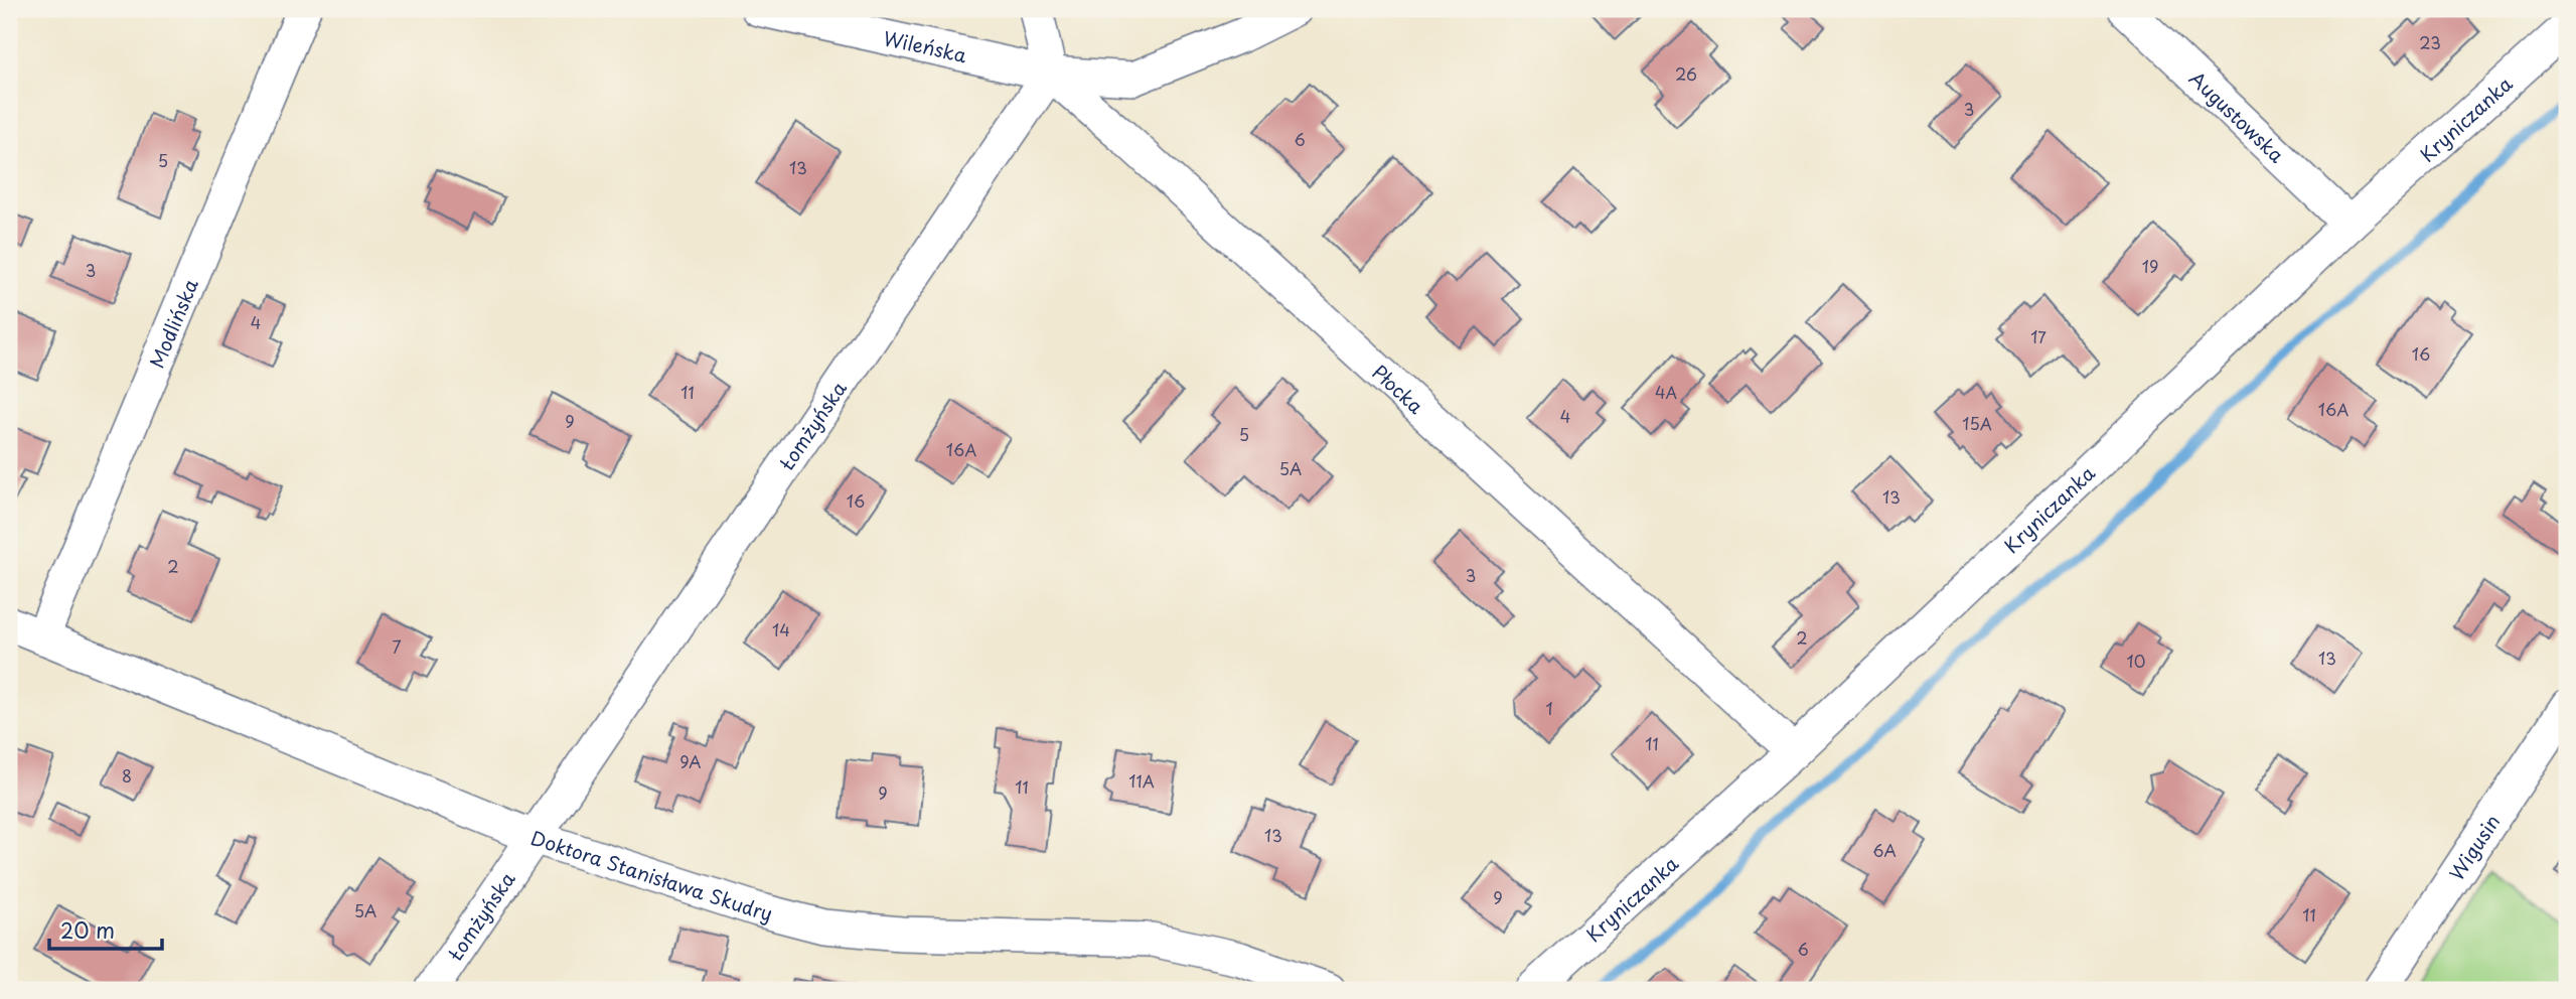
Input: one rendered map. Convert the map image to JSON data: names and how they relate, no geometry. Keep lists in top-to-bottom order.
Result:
{
  "streets": {
    "street": [
      "Wileńska",
      "Augustowska",
      "Kryniczanka",
      "Modlińska",
      "Płocka",
      "Łomżyńska",
      "Wigusin",
      "Doktora Stanisława Skudry"
    ]
  },
  "crossings": [
    ["Wileńska", "Płocka"],
    ["Wileńska", "Łomżyńska"],
    ["Augustowska", "Kryniczanka"],
    ["Kryniczanka", "Płocka"],
    ["Modlińska", "Doktora Stanisława Skudry"],
    ["Płocka", "Łomżyńska"],
    ["Łomżyńska", "Doktora Stanisława Skudry"]
  ],
  "house_numbers": [
    "23",
    "26",
    "3",
    "6",
    "5",
    "13",
    "19",
    "3",
    "4",
    "17",
    "16",
    "11",
    "4A",
    "16A",
    "4",
    "9",
    "15A",
    "5",
    "16A",
    "5A",
    "13",
    "16",
    "2",
    "3",
    "14",
    "2",
    "7",
    "13",
    "10",
    "1",
    "11",
    "9A",
    "8",
    "11A",
    "11",
    "9",
    "13",
    "6A",
    "9",
    "5A",
    "11",
    "6"
  ],
  "scale_bar": "20 m"
}
